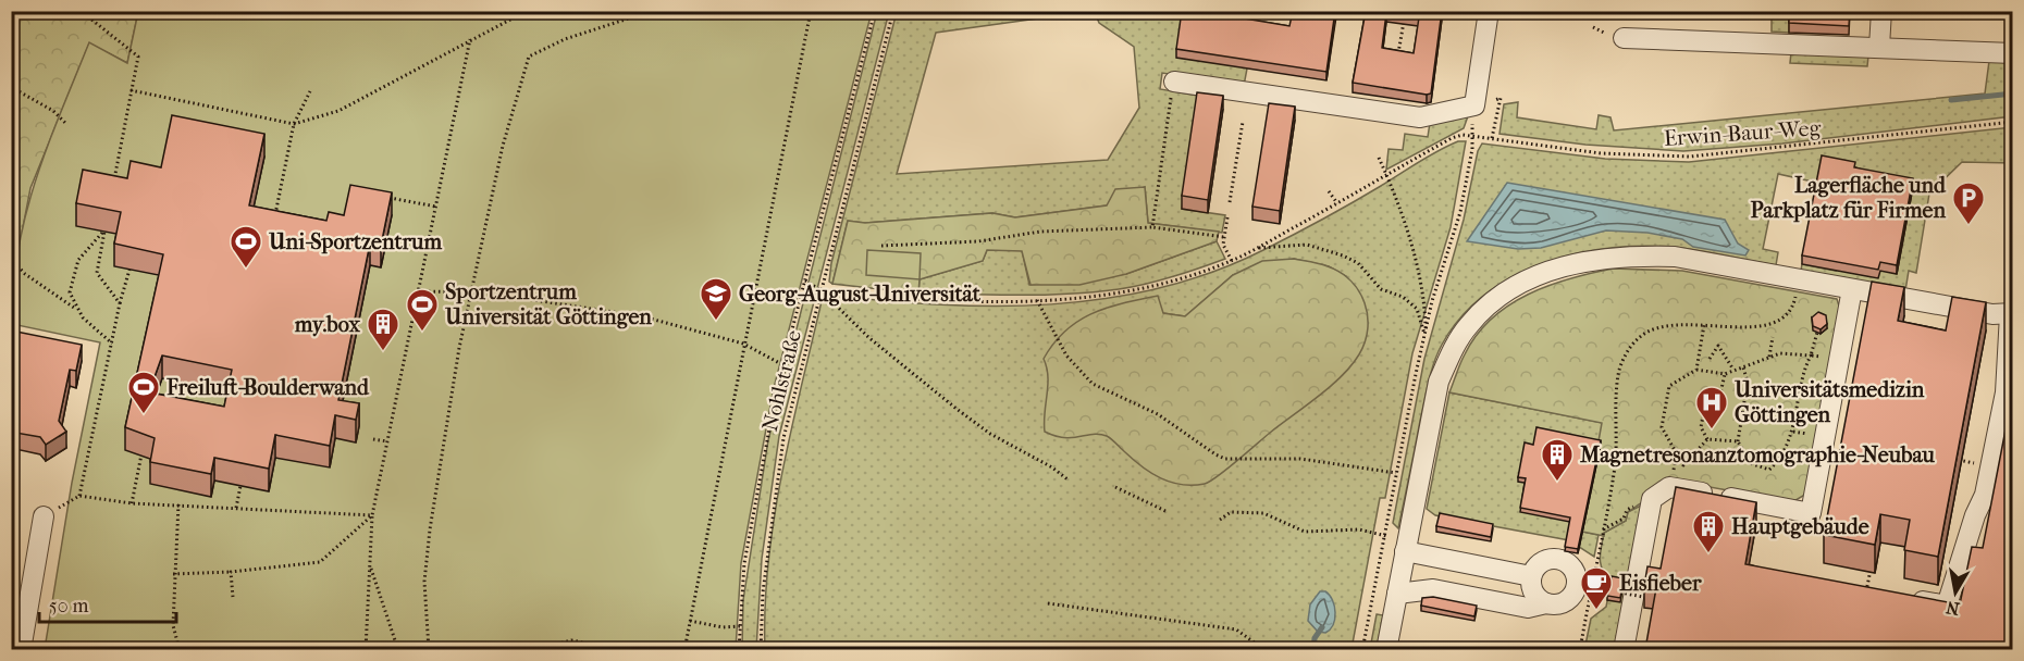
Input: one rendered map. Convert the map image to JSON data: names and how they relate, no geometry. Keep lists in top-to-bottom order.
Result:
{
  "streets": {
    "path": ["Erwin-Baur-Weg", "Nohlstraße"]
  },
  "places": {
    "parking": ["Lagerfläche und Parkplatz für Firmen"],
    "sports": ["Uni-Sportzentrum", "Sportzentrum Universität Göttingen", "Freiluft-Boulderwand"],
    "school or university": ["Georg-August-Universität"],
    "building": ["my.box", "Magnetresonanztomographie-Neubau", "Hauptgebäude"],
    "hospital": ["Universitätsmedizin Göttingen"],
    "cafe": ["Eisfieber"]
  },
  "scale_bar": "50 m",
  "north": "bottom"
}
